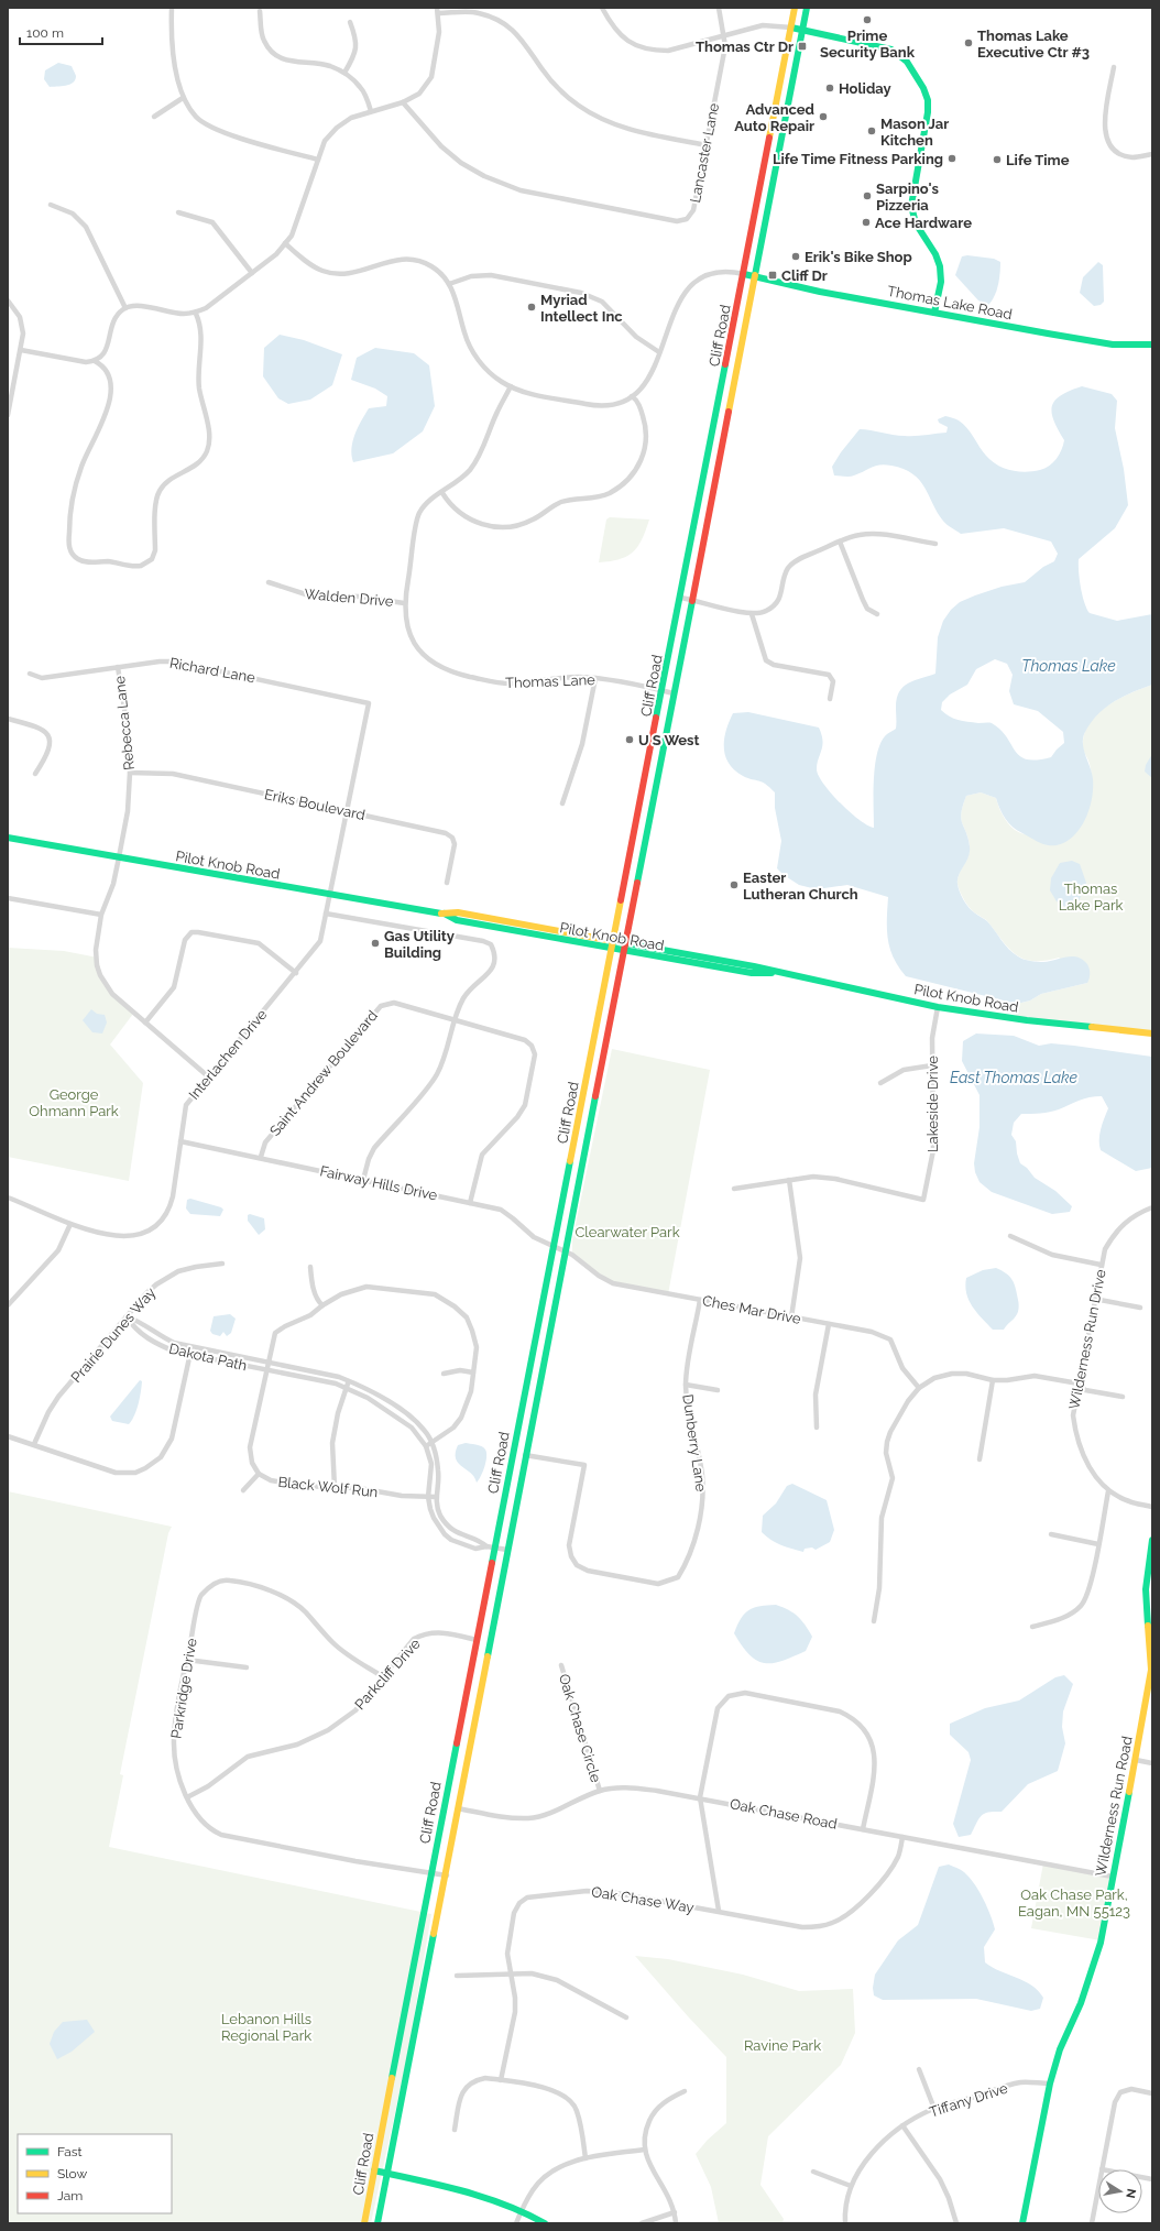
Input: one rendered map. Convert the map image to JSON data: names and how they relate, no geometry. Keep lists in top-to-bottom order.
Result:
{
  "streets": {
    "main road": [
      "Thomas Lake Road",
      "Cliff Road",
      "Pilot Knob Road",
      "Wilderness Run Road"
    ],
    "street": [
      "Lancaster Lane",
      "Walden Drive",
      "Richard Lane",
      "Thomas Lane",
      "Rebecca Lane",
      "Eriks Boulevard",
      "Interlachen Drive",
      "Saint Andrew Boulevard",
      "Lakeside Drive",
      "Fairway Hills Drive",
      "Ches Mar Drive",
      "Prairie Dunes Way",
      "Wilderness Run Drive",
      "Dakota Path",
      "Dunberry Lane",
      "Black Wolf Run",
      "Parkcliff Drive",
      "Parkridge Drive",
      "Oak Chase Circle",
      "Oak Chase Road",
      "Oak Chase Way",
      "Tiffany Drive"
    ]
  },
  "crossings": [
    ["Thomas Lake Road", "Cliff Road"],
    ["Cliff Road", "Thomas Lane"],
    ["Cliff Road", "Pilot Knob Road"],
    ["Cliff Road", "Fairway Hills Drive"],
    ["Cliff Road", "Ches Mar Drive"],
    ["Cliff Road", "Dakota Path"],
    ["Cliff Road", "Dunberry Lane"],
    ["Cliff Road", "Parkcliff Drive"],
    ["Cliff Road", "Parkridge Drive"],
    ["Cliff Road", "Oak Chase Road"],
    ["Walden Drive", "Thomas Lane"],
    ["Richard Lane", "Rebecca Lane"],
    ["Richard Lane", "Interlachen Drive"],
    ["Rebecca Lane", "Eriks Boulevard"],
    ["Rebecca Lane", "Pilot Knob Road"],
    ["Rebecca Lane", "Interlachen Drive"],
    ["Eriks Boulevard", "Interlachen Drive"],
    ["Pilot Knob Road", "Interlachen Drive"],
    ["Pilot Knob Road", "Lakeside Drive"],
    ["Interlachen Drive", "Fairway Hills Drive"],
    ["Saint Andrew Boulevard", "Fairway Hills Drive"],
    ["Fairway Hills Drive", "Ches Mar Drive"],
    ["Ches Mar Drive", "Dunberry Lane"],
    ["Prairie Dunes Way", "Dakota Path"],
    ["Dakota Path", "Black Wolf Run"],
    ["Parkcliff Drive", "Parkridge Drive"],
    ["Oak Chase Circle", "Oak Chase Road"],
    ["Wilderness Run Road", "Oak Chase Road"],
    ["Wilderness Run Road", "Tiffany Drive"],
    ["Oak Chase Road", "Oak Chase Way"]
  ],
  "water": ["Thomas Lake", "East Thomas Lake"],
  "parks": [
    "Thomas Lake Park",
    "George Ohmann Park",
    "Clearwater Park",
    "Oak Chase Park, Eagan, MN 55123",
    "Lebanon Hills Regional Park",
    "Ravine Park"
  ],
  "places": {
    "other": [
      "Prime Security Bank",
      "Thomas Lake Executive Ctr #3",
      "Holiday",
      "Advanced Auto Repair",
      "Mason Jar Kitchen",
      "Life Time Fitness Parking",
      "Life Time",
      "Sarpino's Pizzeria",
      "Ace Hardware",
      "Erik's Bike Shop",
      "Myriad Intellect Inc",
      "U S West",
      "Easter Lutheran Church",
      "Gas Utility Building"
    ],
    "transit": ["Thomas Ctr Dr", "Cliff Dr"]
  },
  "legend": ["Fast", "Slow", "Jam"],
  "scale_bar": "100 m",
  "north": "right"
}
